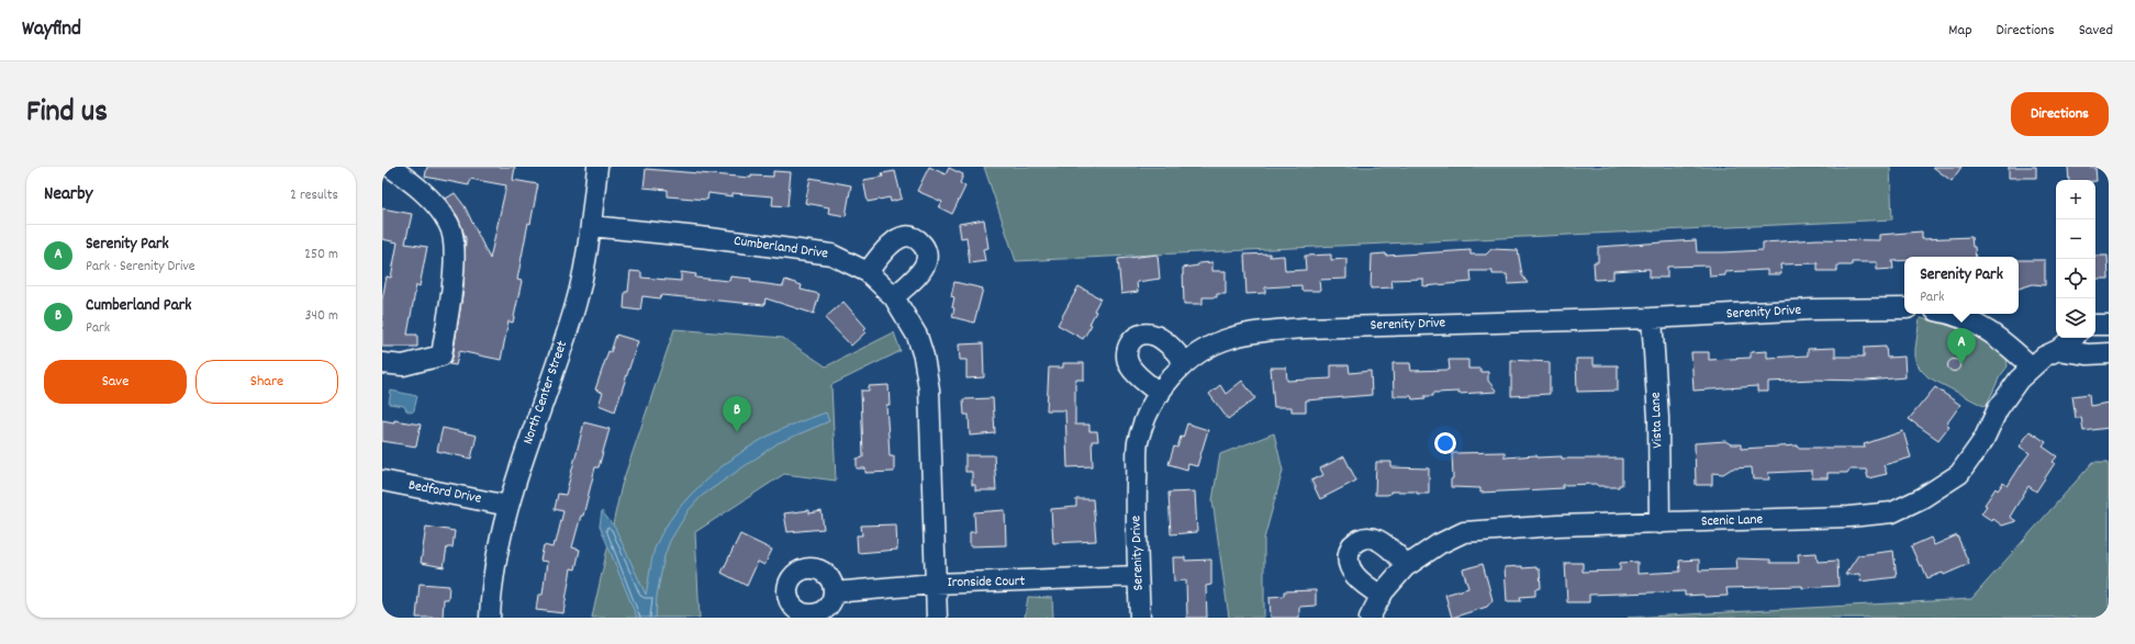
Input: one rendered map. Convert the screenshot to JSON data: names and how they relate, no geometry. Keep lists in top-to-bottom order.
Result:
{
  "streets": {
    "street": [
      "Cumberland Drive",
      "Serenity Drive",
      "North Center Street",
      "Vista Lane",
      "Bedford Drive",
      "Scenic Lane",
      "Ironside Court"
    ]
  },
  "crossings": [
    ["Cumberland Drive", "North Center Street"],
    ["Cumberland Drive", "Ironside Court"],
    ["Serenity Drive", "Vista Lane"],
    ["Serenity Drive", "Ironside Court"],
    ["North Center Street", "Bedford Drive"],
    ["Vista Lane", "Scenic Lane"]
  ],
  "page": {
    "header": "Wayfind",
    "nav": ["Map", "Directions", "Saved"],
    "title": "Find us",
    "buttons": [
      "Directions",
      ["Save", "Share"]
    ],
    "heading": ["Nearby", "2 results"],
    "map_buttons": ["+", "−"],
    "list": [
      {
        "mark": "A",
        "name": "Serenity Park",
        "note": "Park · Serenity Drive",
        "value": "250 m"
      },
      {
        "mark": "B",
        "name": "Cumberland Park",
        "note": "Park",
        "value": "340 m"
      }
    ],
    "popup": ["Serenity Park", "Park"],
    "pins": ["A", "B"]
  }
}
